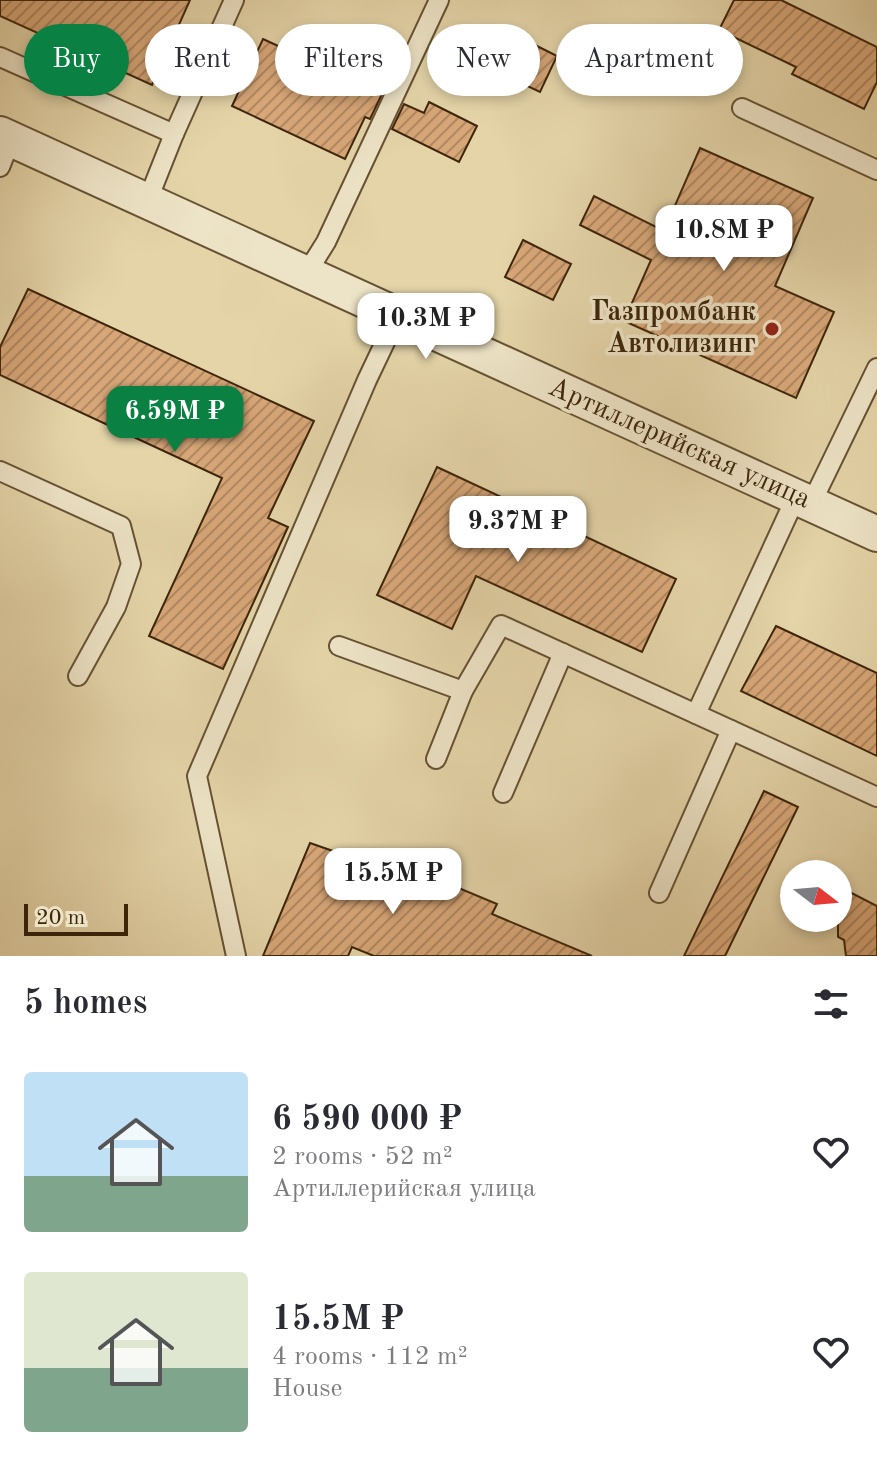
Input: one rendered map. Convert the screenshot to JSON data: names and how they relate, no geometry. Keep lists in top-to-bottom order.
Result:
{
  "streets": {
    "street": ["Артиллерийская улица"]
  },
  "places": ["Газпромбанк Автолизинг"],
  "scale_bar": "20 m",
  "north": "right",
  "page": {
    "chip": [
      "Buy",
      "Rent",
      "Filters",
      "New",
      "Apartment"
    ],
    "price": [
      "10.8M ₽",
      "10.3M ₽",
      "6.59M ₽",
      "9.37M ₽",
      "15.5M ₽"
    ],
    "scale": "20 m",
    "heading": "5 homes",
    "list": [
      {
        "name": "6 590 000 ₽",
        "note": "2 rooms · 52 m² · Артиллерийская улица"
      },
      {
        "name": "15.5M ₽",
        "note": "4 rooms · 112 m² · House"
      }
    ]
  }
}
